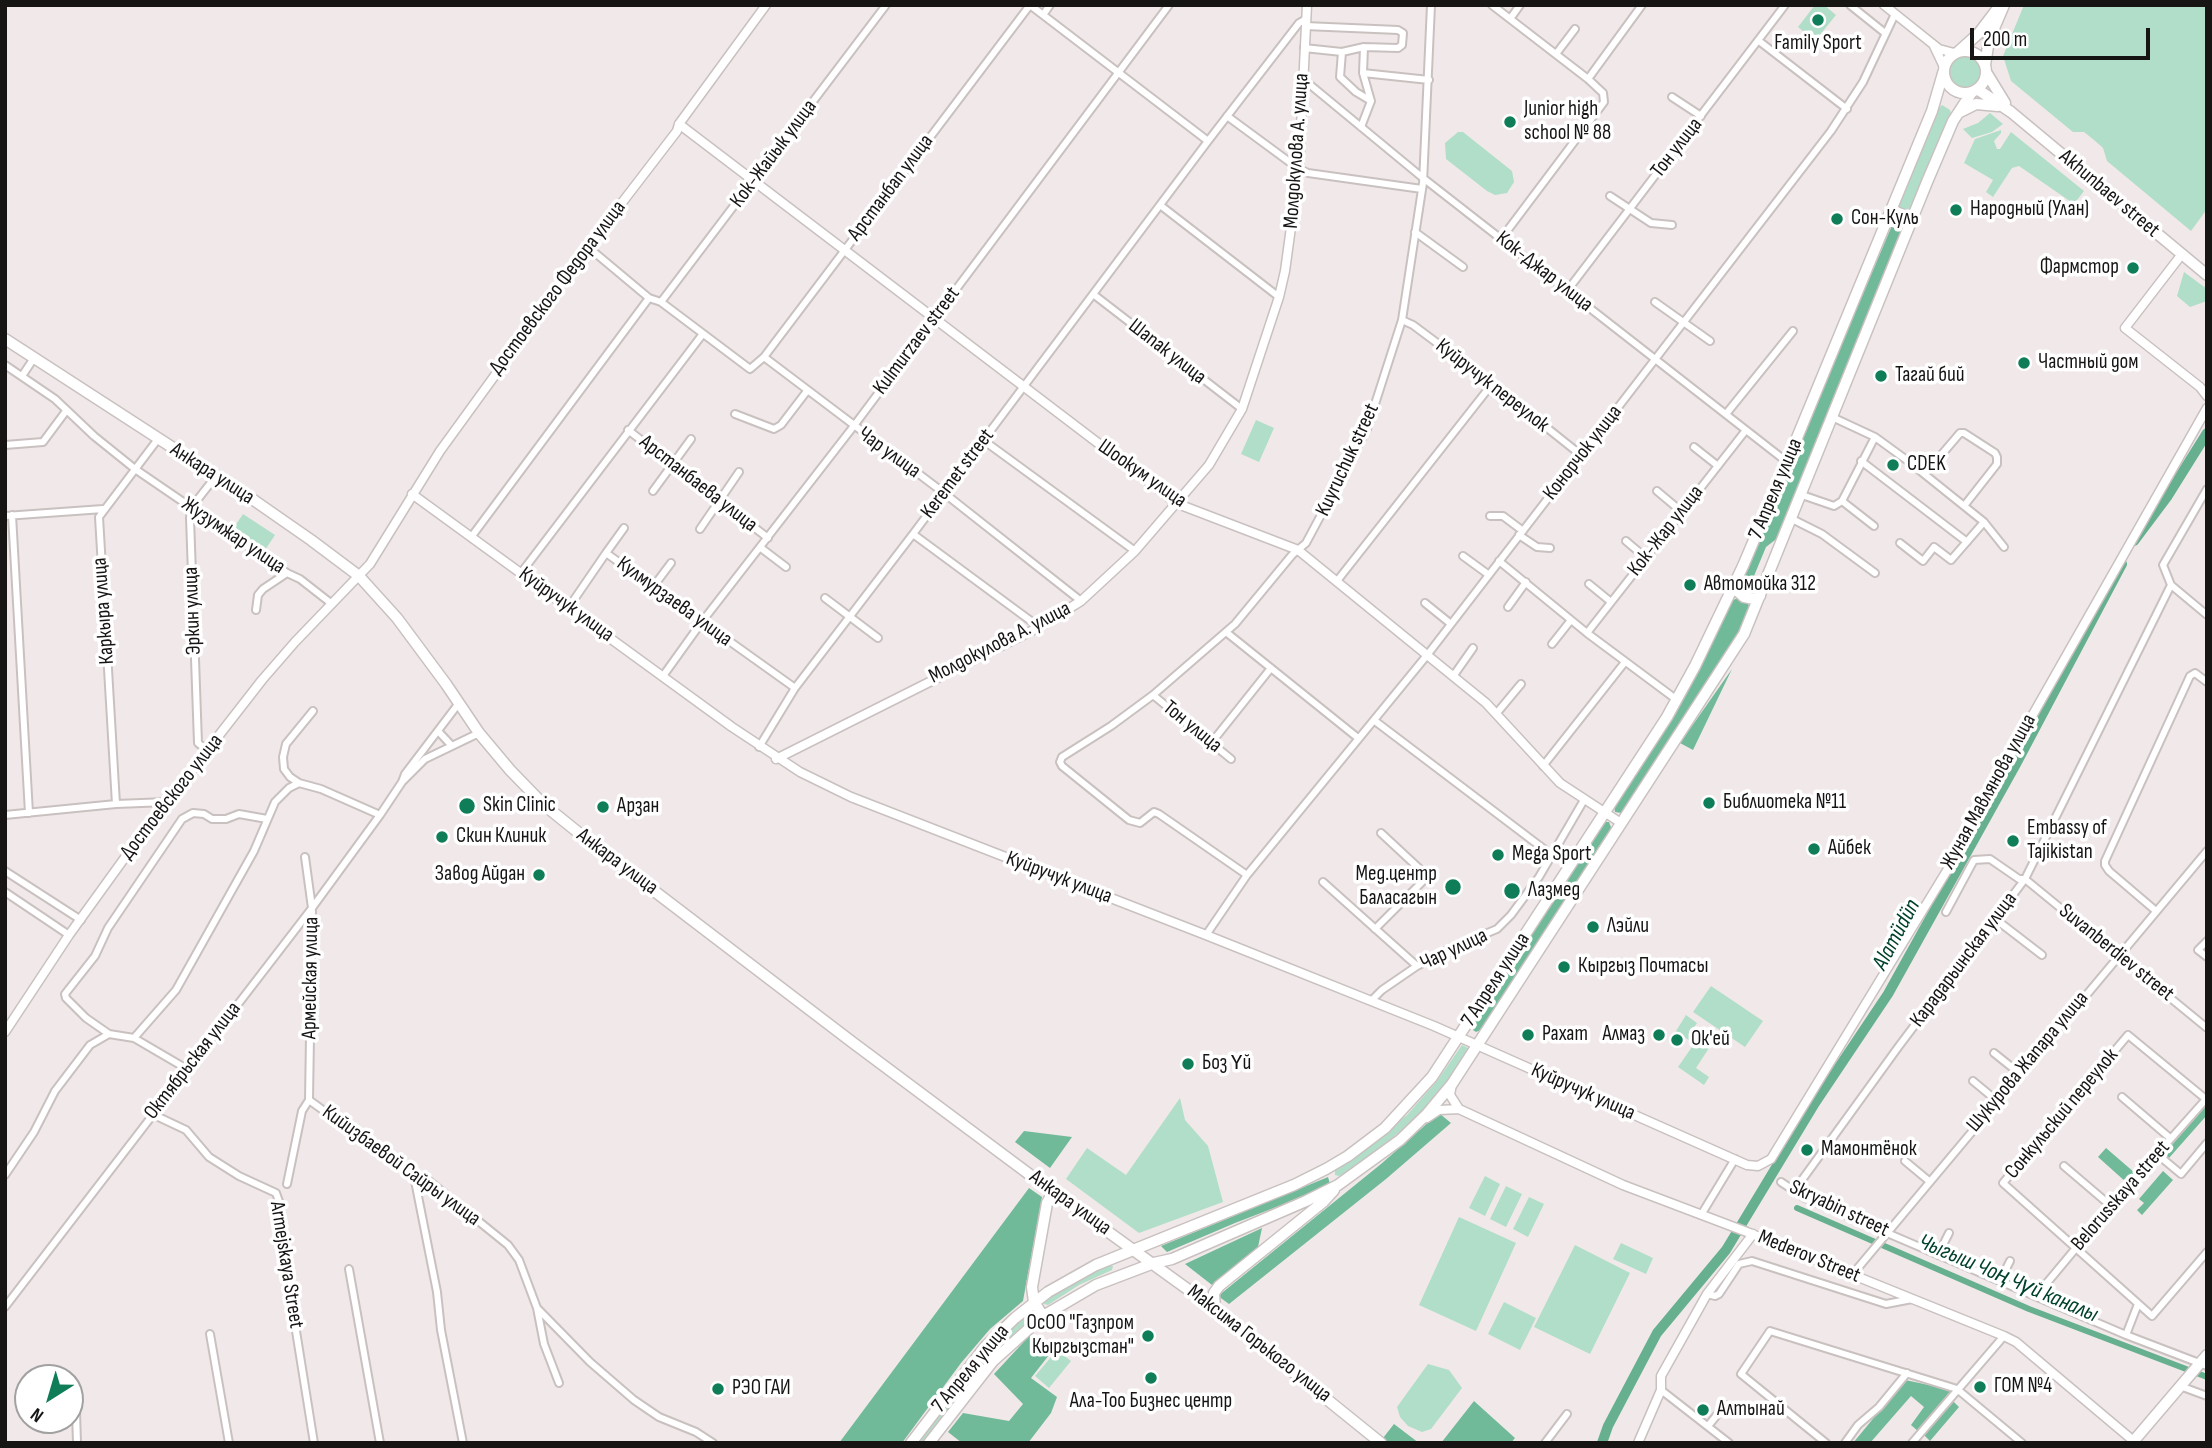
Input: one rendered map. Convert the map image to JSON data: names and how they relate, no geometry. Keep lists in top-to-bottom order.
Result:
{
  "streets": {
    "main road": [
      "Akhunbaev street",
      "Анкара улица",
      "7 Апреля улица",
      "Максима Горького улица"
    ],
    "street": [
      "Тон улица",
      "Молдокулова А. улица",
      "Кок-Жайык улица",
      "Арстанбап улица",
      "Кок-Джар улица",
      "Достоевского Федора улица",
      "Kulmurzaev street",
      "Шапак улица",
      "Куйручук переулок",
      "Чар улица",
      "Конорчок улица",
      "Kuyruchuk street",
      "Keremet street",
      "Шоокум улица",
      "Арстанбаева улица",
      "Кок-Жар улица",
      "Жузумжар улица",
      "Кулмурзаева улица",
      "Куйручук улица",
      "Каркыра улица",
      "Эркин улица",
      "Жуная Мавлянова улица",
      "Достоевского улица",
      "Suvanberdiev street",
      "Карадарьинская улица",
      "Армейская улица",
      "Октябрьская улица",
      "Шукурова Жапара улица",
      "Сонкульский переулок",
      "Кийизбаевой Сайры улица",
      "Belorusskaya street",
      "Skryabin street",
      "Mederov Street",
      "Armejskaya Street"
    ]
  },
  "crossings": [
    ["Тон улица", "Кок-Джар улица"],
    ["Тон улица", "Kuyruchuk street"],
    ["Молдокулова А. улица", "Кок-Джар улица"],
    ["Молдокулова А. улица", "Шапак улица"],
    ["Молдокулова А. улица", "Чар улица"],
    ["Молдокулова А. улица", "Keremet street"],
    ["Молдокулова А. улица", "Шоокум улица"],
    ["Молдокулова А. улица", "Куйручук улица"],
    ["Кок-Жайык улица", "Шоокум улица"],
    ["Арстанбап улица", "Kulmurzaev street"],
    ["Арстанбап улица", "Чар улица"],
    ["Арстанбап улица", "Keremet street"],
    ["Арстанбап улица", "Шоокум улица"],
    ["Кок-Джар улица", "Конорчок улица"],
    ["Кок-Джар улица", "Kuyruchuk street"],
    ["Кок-Джар улица", "7 Апреля улица"],
    ["Кок-Джар улица", "Кок-Жар улица"],
    ["Достоевского Федора улица", "Анкара улица"],
    ["Достоевского Федора улица", "Шоокум улица"],
    ["Достоевского Федора улица", "Куйручук улица"],
    ["Достоевского Федора улица", "Достоевского улица"],
    ["Kulmurzaev street", "Чар улица"],
    ["Kulmurzaev street", "Шоокум улица"],
    ["Kulmurzaev street", "Арстанбаева улица"],
    ["Kulmurzaev street", "Кулмурзаева улица"],
    ["Kulmurzaev street", "Куйручук улица"],
    ["Шапак улица", "Keremet street"],
    ["Куйручук переулок", "Конорчок улица"],
    ["Куйручук переулок", "Kuyruchuk street"],
    ["Чар улица", "Keremet street"],
    ["Чар улица", "Шоокум улица"],
    ["Чар улица", "Куйручук улица"],
    ["Конорчок улица", "Kuyruchuk street"],
    ["Конорчок улица", "Шоокум улица"],
    ["Конорчок улица", "Куйручук улица"],
    ["Kuyruchuk street", "Шоокум улица"],
    ["Анкара улица", "7 Апреля улица"],
    ["Анкара улица", "Достоевского улица"],
    ["Анкара улица", "Октябрьская улица"],
    ["Анкара улица", "Максима Горького улица"],
    ["Keremet street", "Шоокум улица"],
    ["Keremet street", "Кулмурзаева улица"],
    ["Keremet street", "Куйручук улица"],
    ["Шоокум улица", "7 Апреля улица"],
    ["7 Апреля улица", "Куйручук улица"],
    ["7 Апреля улица", "Максима Горького улица"],
    ["Жузумжар улица", "Эркин улица"],
    ["Жузумжар улица", "Достоевского улица"],
    ["Кулмурзаева улица", "Куйручук улица"],
    ["Куйручук улица", "Жуная Мавлянова улица"],
    ["Эркин улица", "Достоевского улица"],
    ["Suvanberdiev street", "Карадарьинская улица"],
    ["Suvanberdiev street", "Шукурова Жапара улица"],
    ["Карадарьинская улица", "Skryabin street"],
    ["Армейская улица", "Октябрьская улица"],
    ["Армейская улица", "Кийизбаевой Сайры улица"],
    ["Октябрьская улица", "Armejskaya Street"],
    ["Шукурова Жапара улица", "Skryabin street"],
    ["Шукурова Жапара улица", "Mederov Street"],
    ["Сонкульский переулок", "Belorusskaya street"],
    ["Belorusskaya street", "Skryabin street"]
  ],
  "water": ["Alamüdün", "Чыгыш Чоң Чүй каналы"],
  "places": [
    "Family Sport",
    "Junior high school № 88",
    "Народный (Улан)",
    "Сон-Куль",
    "Фармстор",
    "Частный дом",
    "Тагай бий",
    "CDEK",
    "Автомойка 312",
    "Библиотека №11",
    "Skin Clinic",
    "Арзан",
    "Скин Клиник",
    "Embassy of Tajikistan",
    "Айбек",
    "Mega Sport",
    "Завод Айдан",
    "Мед.центр Баласагын",
    "Лазмед",
    "Лэйли",
    "Кыргыз Почтасы",
    "Рахат",
    "Алмаз",
    "Ок'ей",
    "Боз Үй",
    "Мамонтёнок",
    "ОсОО \"Газпром Кыргызстан\"",
    "Ала-Тоо Бизнес центр",
    "ГОМ №4",
    "РЭО ГАИ",
    "Алтынай"
  ],
  "scale_bar": "200 m",
  "north": "bottom left"
}
